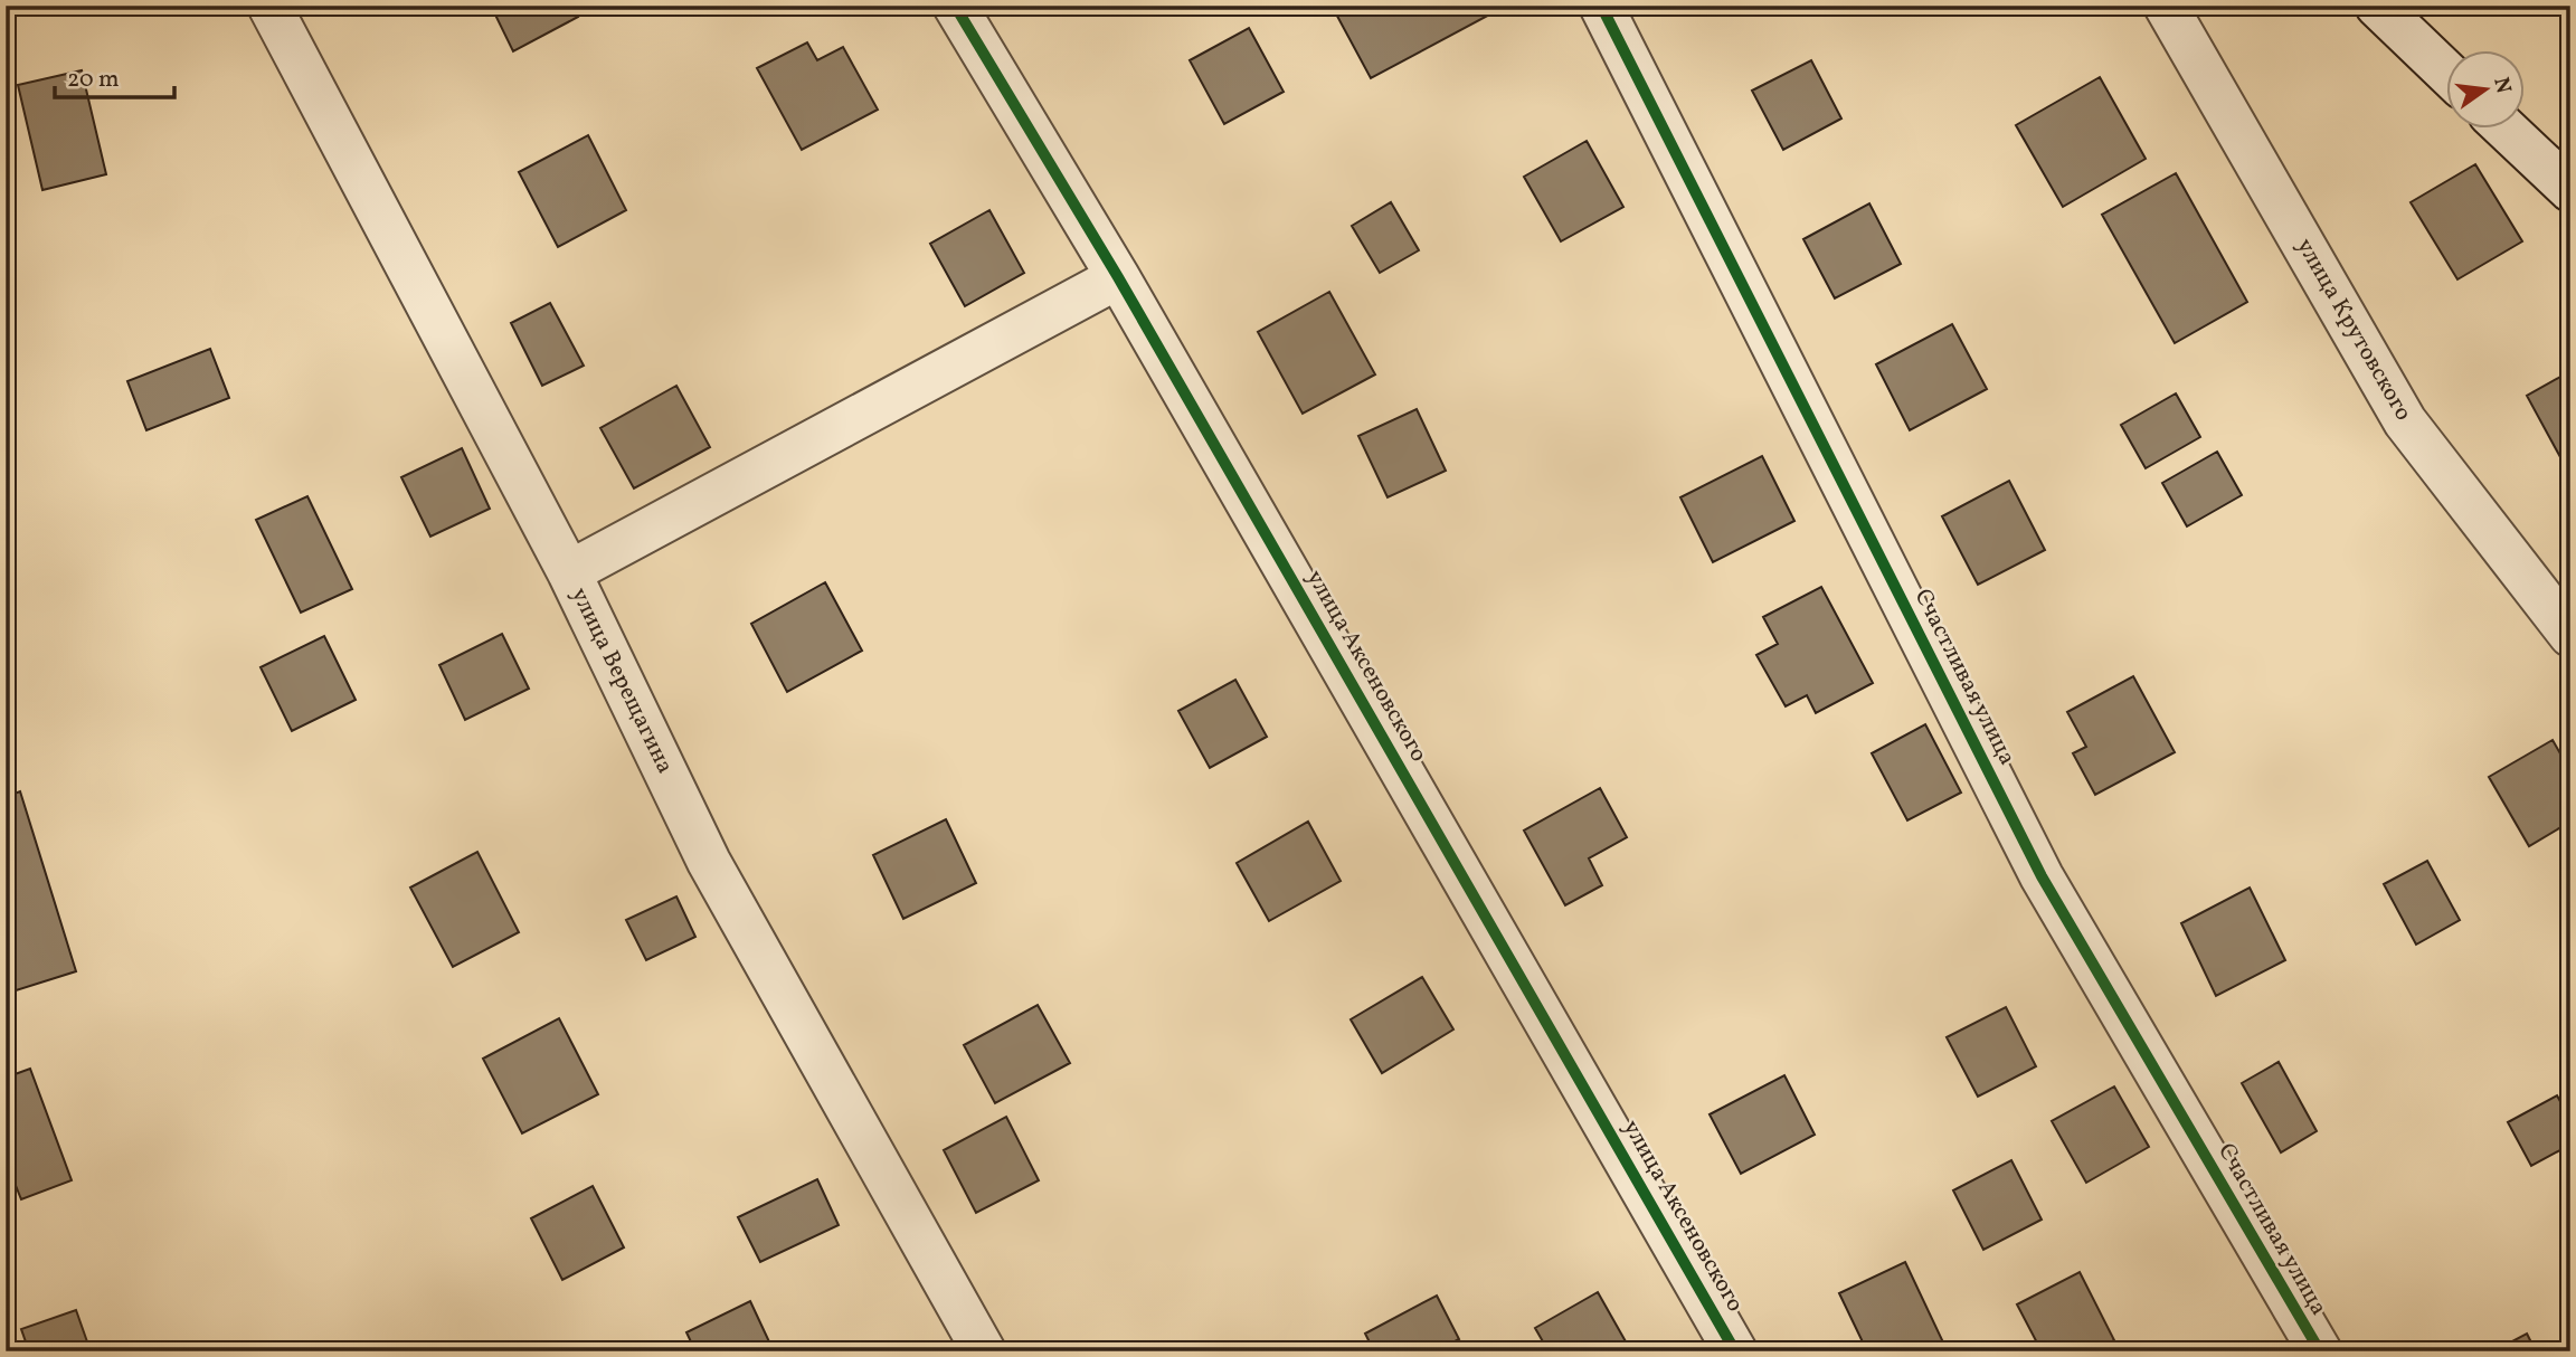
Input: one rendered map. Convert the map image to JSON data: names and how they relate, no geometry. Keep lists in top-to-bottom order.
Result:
{
  "streets": {
    "street": [
      "улица Крутовского",
      "улица Аксеновского",
      "Счастливая улица",
      "улица Верещагина"
    ]
  },
  "scale_bar": "20 m",
  "north": "right"
}
